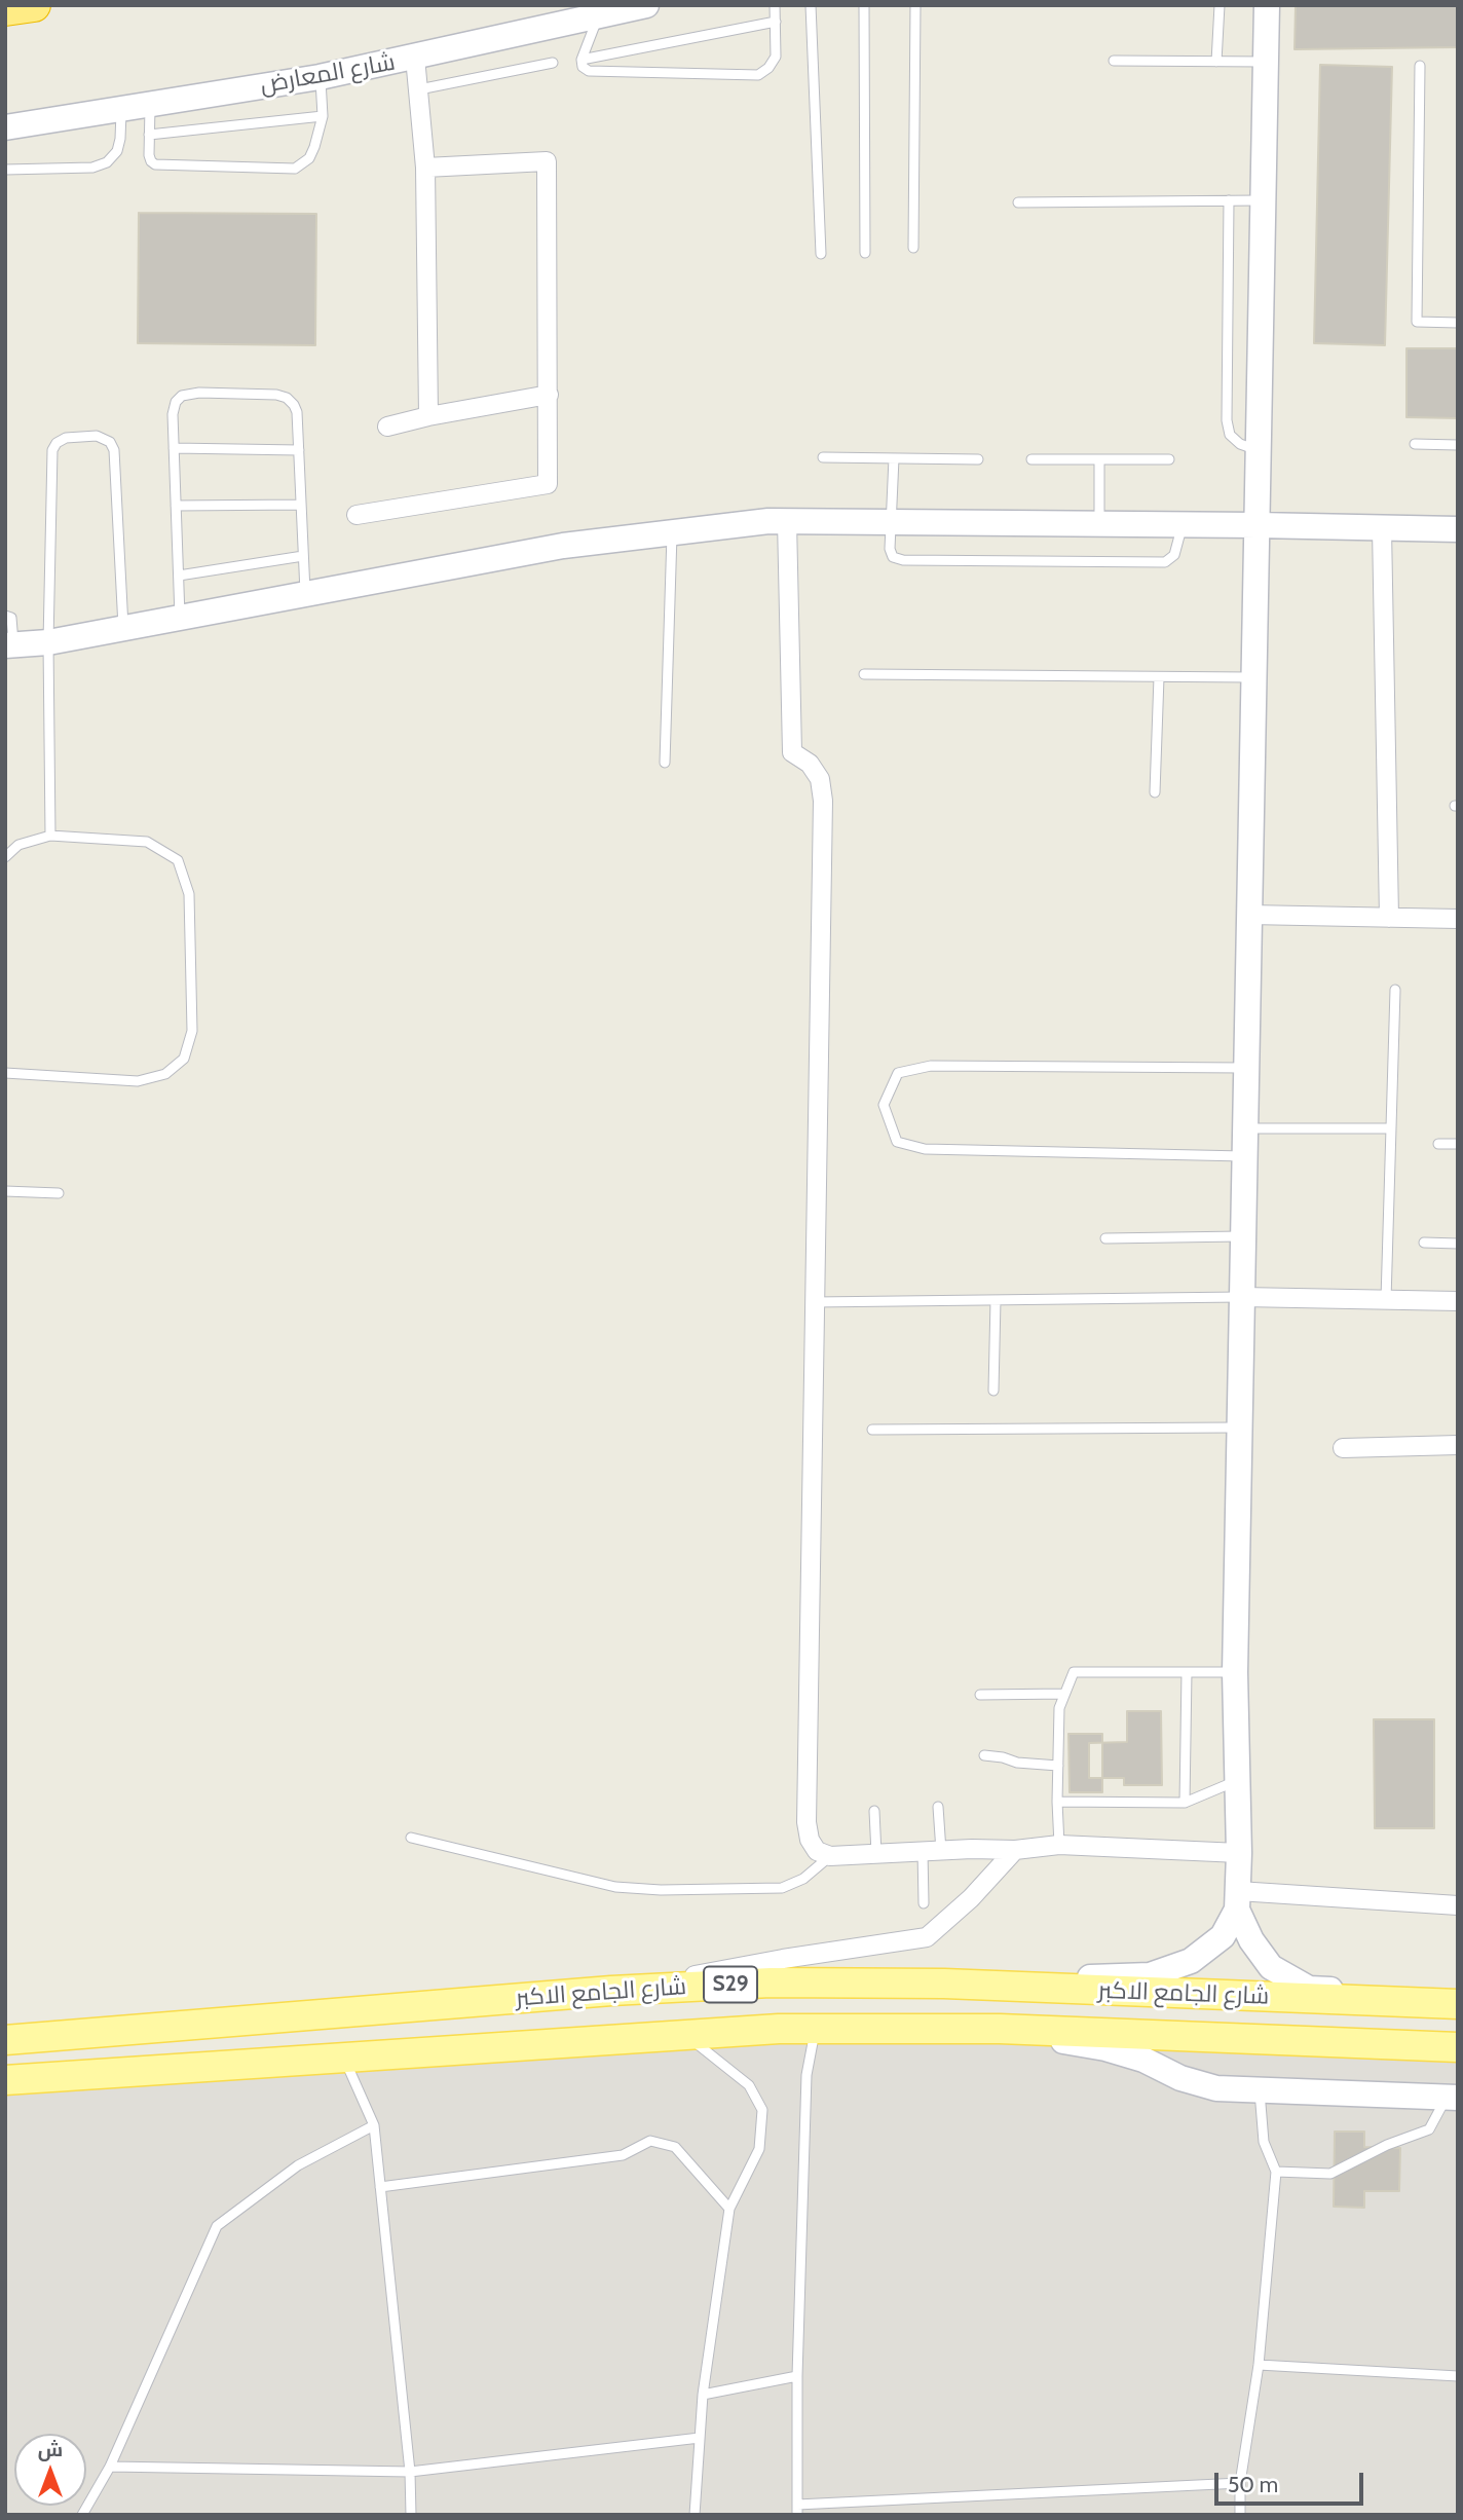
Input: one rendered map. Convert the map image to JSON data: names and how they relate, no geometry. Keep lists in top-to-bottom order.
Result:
{
  "streets": {
    "main road": ["S29", "شارع الجامع الاكبر"],
    "street": ["شارع المعارض"]
  },
  "scale_bar": "50 m",
  "north": "top"
}
